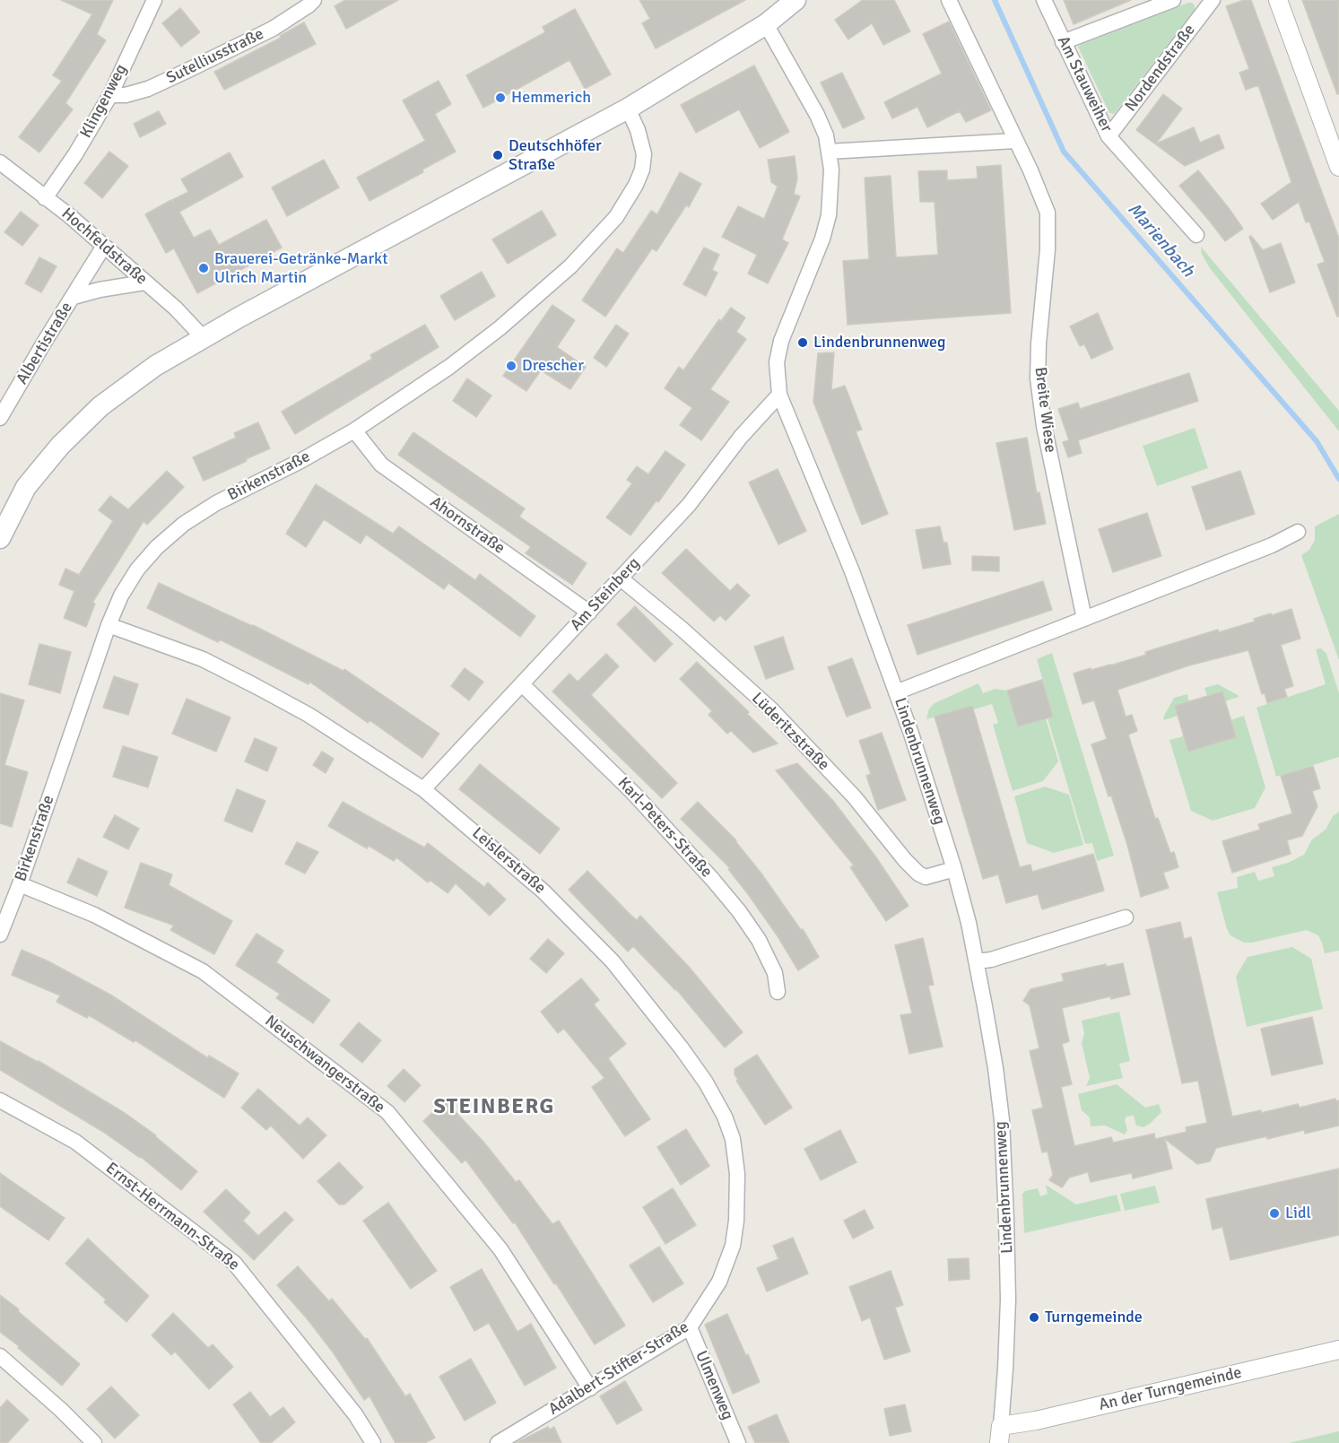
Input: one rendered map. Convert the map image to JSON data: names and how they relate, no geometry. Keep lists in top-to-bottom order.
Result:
{
  "streets": {
    "street": [
      "Sutelliusstraße",
      "Nordendstraße",
      "Am Stauweiher",
      "Klingenweg",
      "Hochfeldstraße",
      "Albertistraße",
      "Breite Wiese",
      "Birkenstraße",
      "Ahornstraße",
      "Am Steinberg",
      "Lüderitzstraße",
      "Lindenbrunnenweg",
      "Karl-Peters-Straße",
      "Leislerstraße",
      "Neuschwangerstraße",
      "Ernst-Herrmann-Straße",
      "Adalbert-Stifter-Straße",
      "Ulmenweg",
      "An der Turngemeinde"
    ]
  },
  "crossings": [
    ["Sutelliusstraße", "Klingenweg"],
    ["Nordendstraße", "Am Stauweiher"],
    ["Klingenweg", "Hochfeldstraße"],
    ["Hochfeldstraße", "Albertistraße"],
    ["Birkenstraße", "Ahornstraße"],
    ["Birkenstraße", "Leislerstraße"],
    ["Birkenstraße", "Neuschwangerstraße"],
    ["Ahornstraße", "Am Steinberg"],
    ["Am Steinberg", "Lüderitzstraße"],
    ["Am Steinberg", "Lindenbrunnenweg"],
    ["Am Steinberg", "Karl-Peters-Straße"],
    ["Am Steinberg", "Leislerstraße"],
    ["Lüderitzstraße", "Lindenbrunnenweg"],
    ["Lindenbrunnenweg", "An der Turngemeinde"],
    ["Leislerstraße", "Adalbert-Stifter-Straße"],
    ["Neuschwangerstraße", "Adalbert-Stifter-Straße"],
    ["Adalbert-Stifter-Straße", "Ulmenweg"]
  ],
  "districts": ["STEINBERG"],
  "water": ["Marienbach"],
  "places": [
    "Hemmerich",
    "Deutschhöfer Straße",
    "Brauerei-Getränke-Markt Ulrich Martin",
    "Lindenbrunnenweg",
    "Drescher",
    "Lidl",
    "Turngemeinde"
  ]
}
